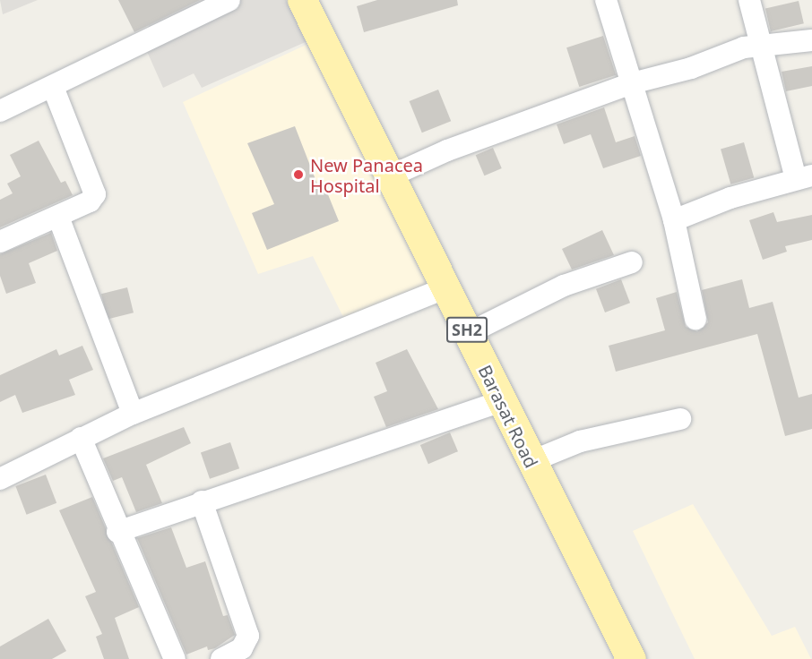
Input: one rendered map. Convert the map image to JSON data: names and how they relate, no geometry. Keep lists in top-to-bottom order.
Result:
{
  "streets": {
    "main road": ["SH2", "Barasat Road"]
  },
  "places": ["New Panacea Hospital"]
}
